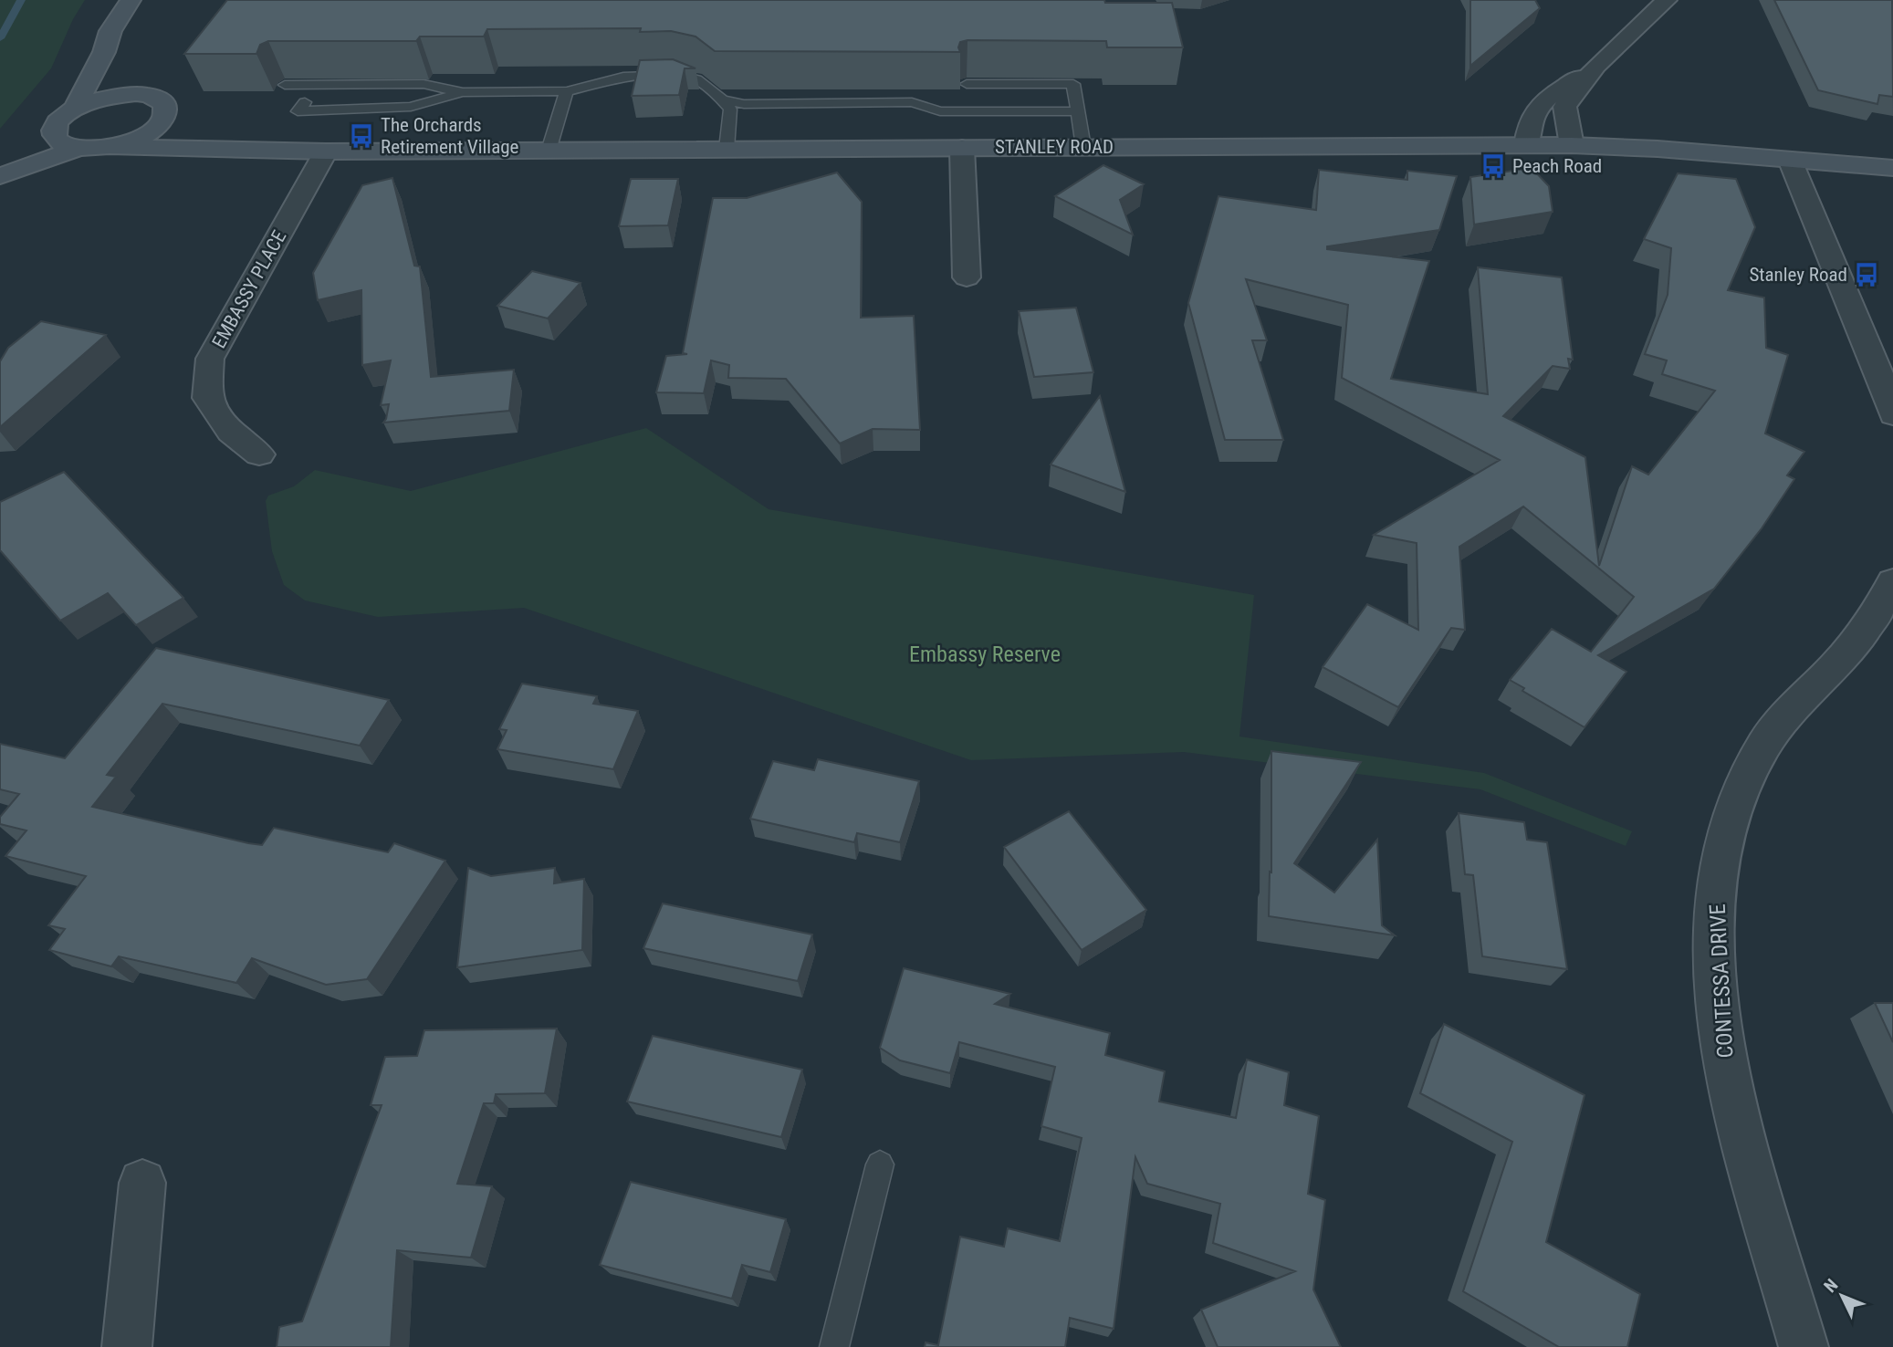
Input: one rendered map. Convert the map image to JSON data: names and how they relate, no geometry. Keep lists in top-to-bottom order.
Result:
{
  "streets": {
    "street": ["STANLEY ROAD", "EMBASSY PLACE", "CONTESSA DRIVE"]
  },
  "crossings": [
    ["STANLEY ROAD", "EMBASSY PLACE"]
  ],
  "parks": ["Embassy Reserve"],
  "places": {
    "bus stop": ["The Orchards Retirement Village", "Peach Road", "Stanley Road"]
  },
  "north": "top left"
}
